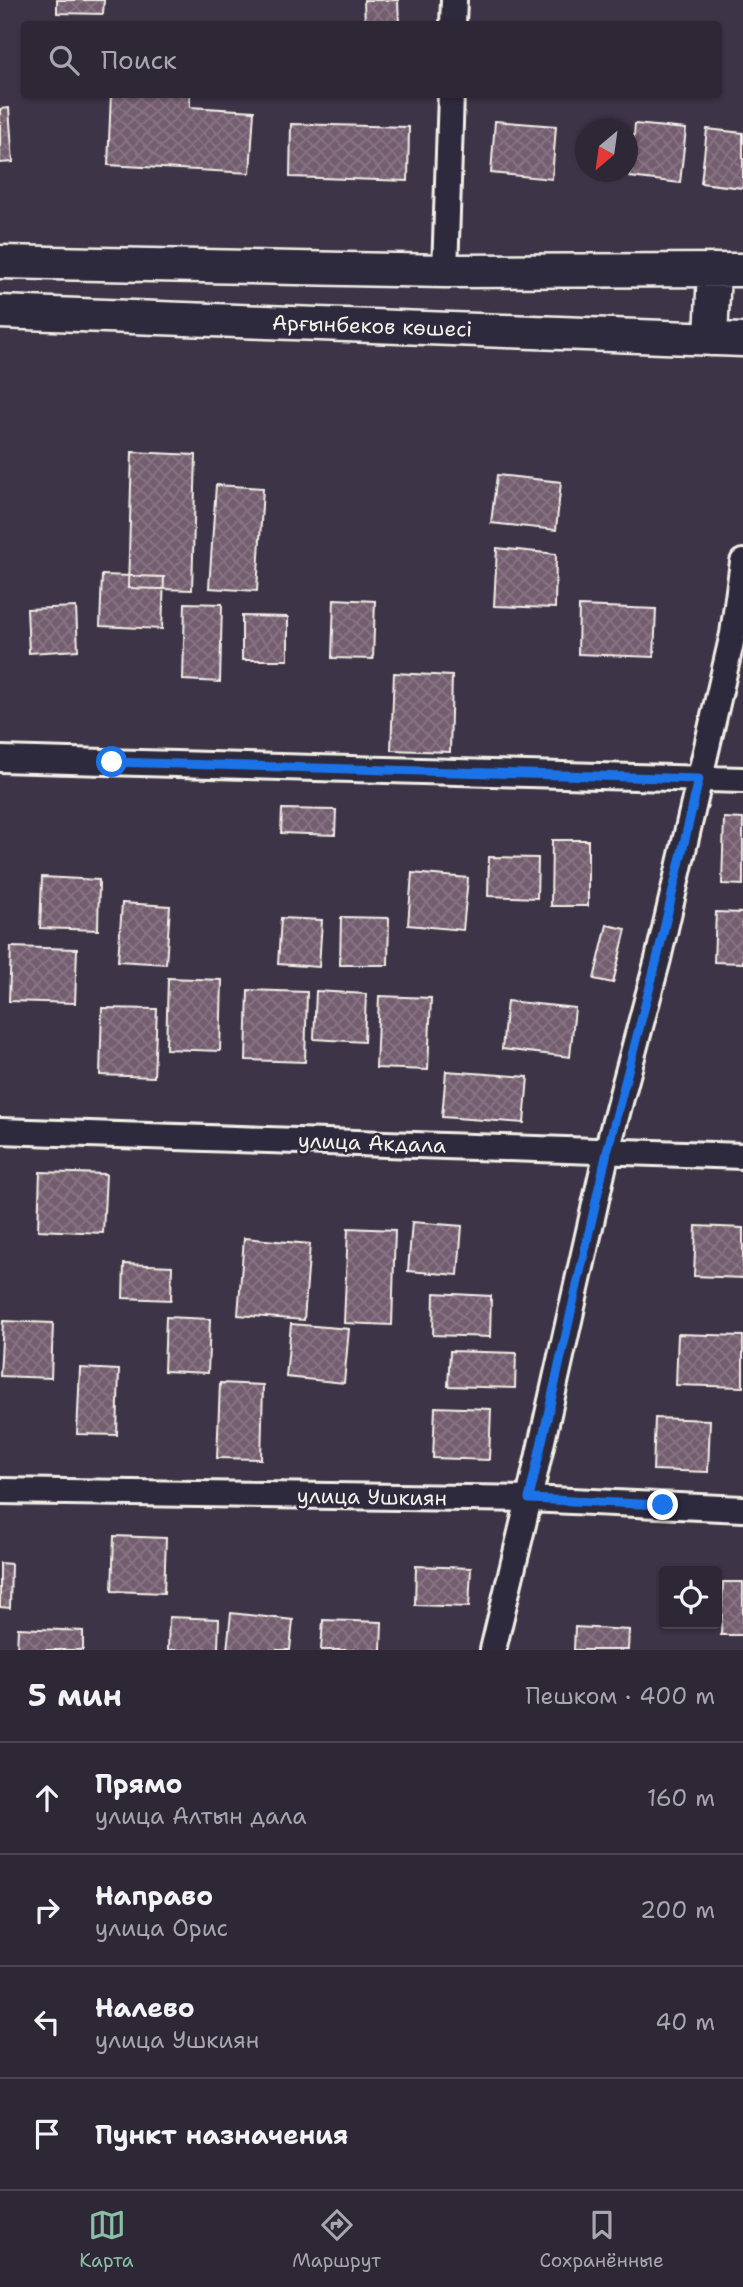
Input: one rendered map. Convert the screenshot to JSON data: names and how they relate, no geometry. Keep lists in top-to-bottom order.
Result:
{
  "streets": {
    "main road": ["Арғынбеков көшесі"],
    "street": ["улица Акдала", "улица Ушкиян"]
  },
  "north": "bottom left",
  "page": {
    "search": "Поиск",
    "heading": ["5 мин", "Пешком · 400 m"],
    "list": [
      ["Прямо", "улица Алтын дала", "160 m"],
      ["Направо", "улица Орис", "200 m"],
      ["Налево", "улица Ушкиян", "40 m"],
      "Пункт назначения"
    ],
    "nav": ["Карта", "Маршрут", "Сохранённые"]
  }
}
